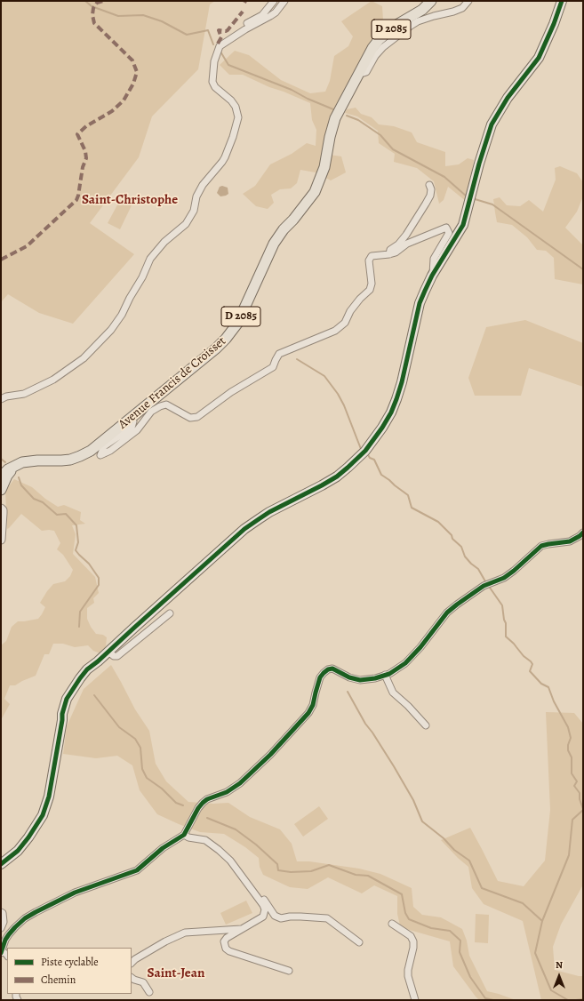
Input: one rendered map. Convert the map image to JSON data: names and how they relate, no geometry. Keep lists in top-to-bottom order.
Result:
{
  "streets": {
    "main road": ["D 2085", "Avenue Francis de Croisset"]
  },
  "crossings": [
    ["D 2085", "Avenue Francis de Croisset"]
  ],
  "districts": ["Saint-Christophe", "Saint-Jean"],
  "legend": ["Piste cyclable", "Chemin"],
  "north": "top"
}
